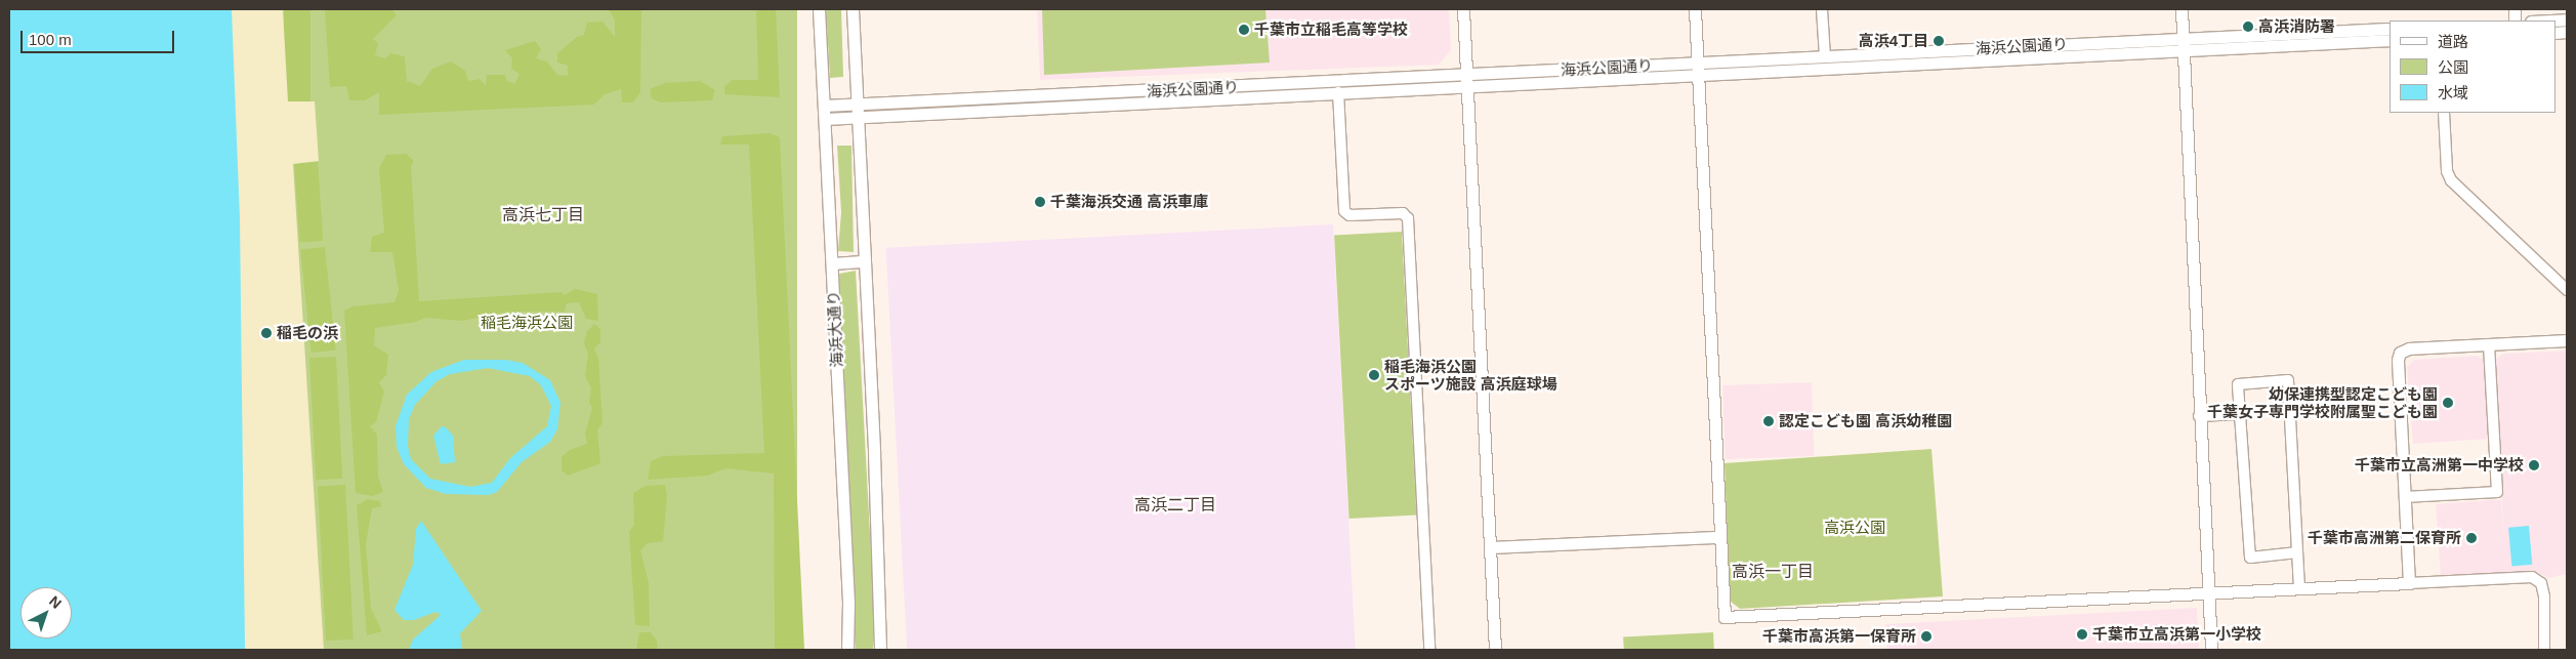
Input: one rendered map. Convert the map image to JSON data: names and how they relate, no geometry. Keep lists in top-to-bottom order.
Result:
{
  "streets": {
    "street": ["海浜公園通り", "海浜大通り"]
  },
  "crossings": [
    ["海浜公園通り", "海浜大通り"]
  ],
  "districts": ["高浜七丁目", "高浜二丁目", "高浜一丁目"],
  "parks": ["稲毛海浜公園", "高浜公園"],
  "places": [
    "高浜消防署",
    "千葉市立稲毛高等学校",
    "高浜4丁目",
    "千葉海浜交通 高浜車庫",
    "稲毛の浜",
    "稲毛海浜公園 スポーツ施設 高浜庭球場",
    "幼保連携型認定こども園 千葉女子専門学校附属聖こども園",
    "認定こども園 高浜幼稚園",
    "千葉市立高洲第一中学校",
    "千葉市高洲第二保育所",
    "千葉市立高浜第一小学校",
    "千葉市高浜第一保育所"
  ],
  "legend": ["道路", "公園", "水域"],
  "scale_bar": "100 m",
  "north": "top right"
}
